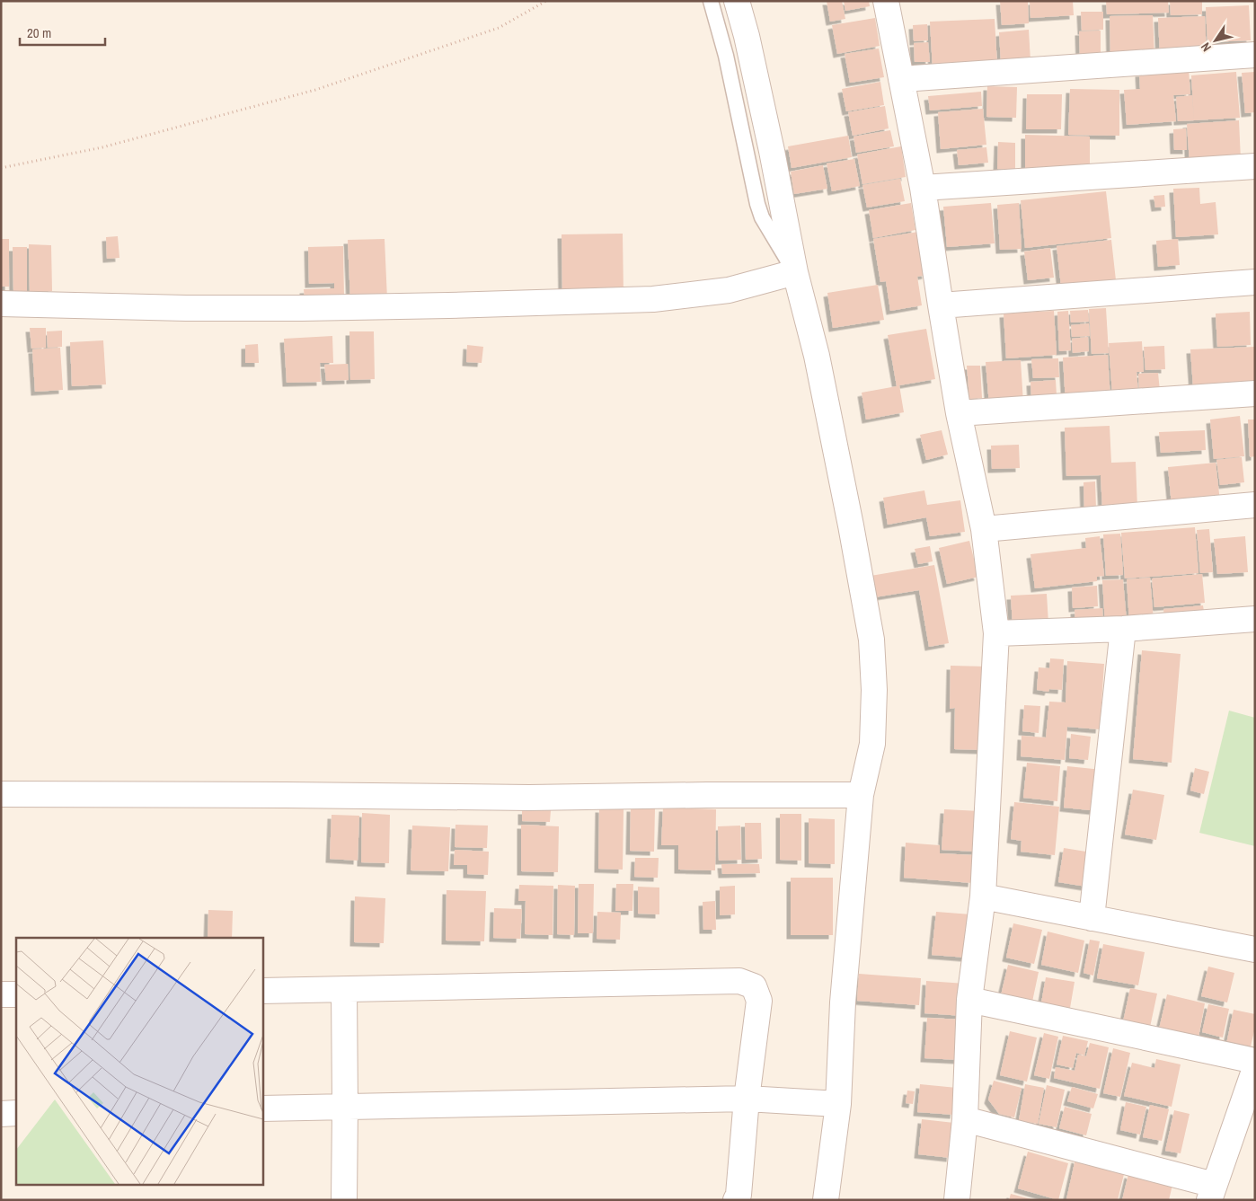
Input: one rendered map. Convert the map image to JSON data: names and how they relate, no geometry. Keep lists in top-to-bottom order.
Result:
{
  "scale_bar": "20 m",
  "north": "bottom left"
}
